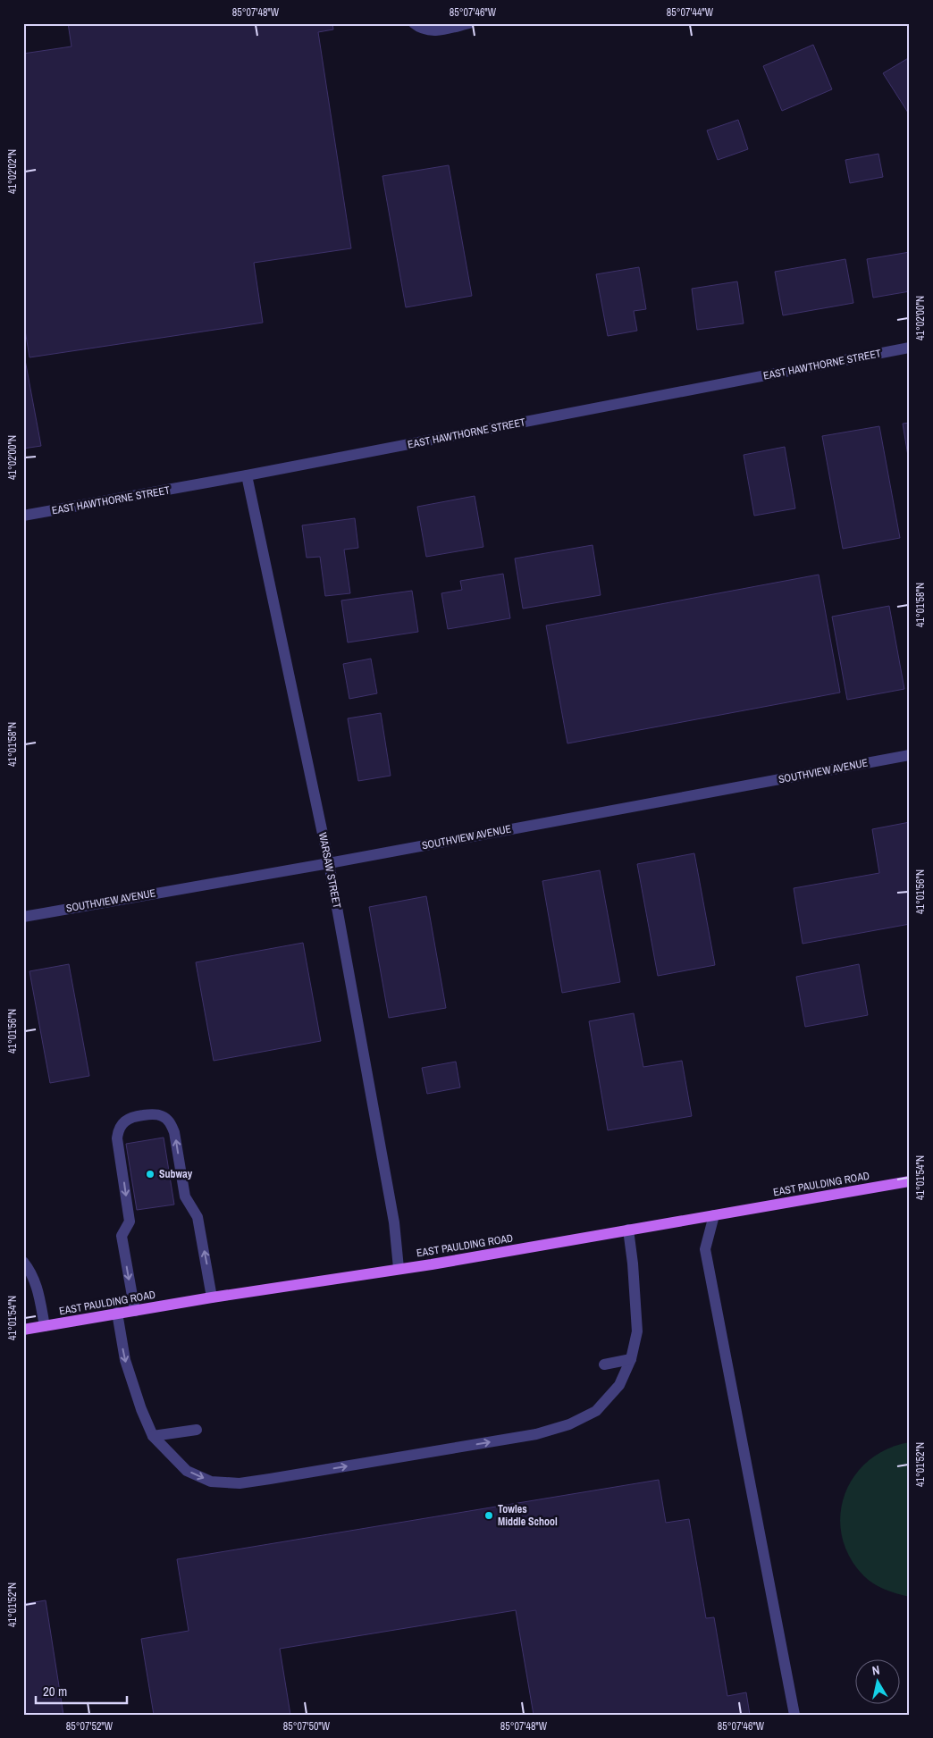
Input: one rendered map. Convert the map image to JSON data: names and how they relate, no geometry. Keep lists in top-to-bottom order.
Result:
{
  "streets": {
    "main road": ["EAST PAULDING ROAD"],
    "street": ["EAST HAWTHORNE STREET", "SOUTHVIEW AVENUE", "WARSAW STREET"]
  },
  "crossings": [
    ["EAST HAWTHORNE STREET", "WARSAW STREET"],
    ["SOUTHVIEW AVENUE", "WARSAW STREET"],
    ["WARSAW STREET", "EAST PAULDING ROAD"]
  ],
  "places": ["Subway", "Towles Middle School"],
  "scale_bar": "20 m",
  "north": "top",
  "coordinates": [
    "85°07'48\"W",
    "85°07'46\"W",
    "85°07'44\"W",
    "41°02'02\"N",
    "41°02'00\"N",
    "41°01'58\"N",
    "41°01'56\"N",
    "41°01'54\"N",
    "41°01'52\"N",
    "85°07'52\"W",
    "85°07'50\"W"
  ]
}
